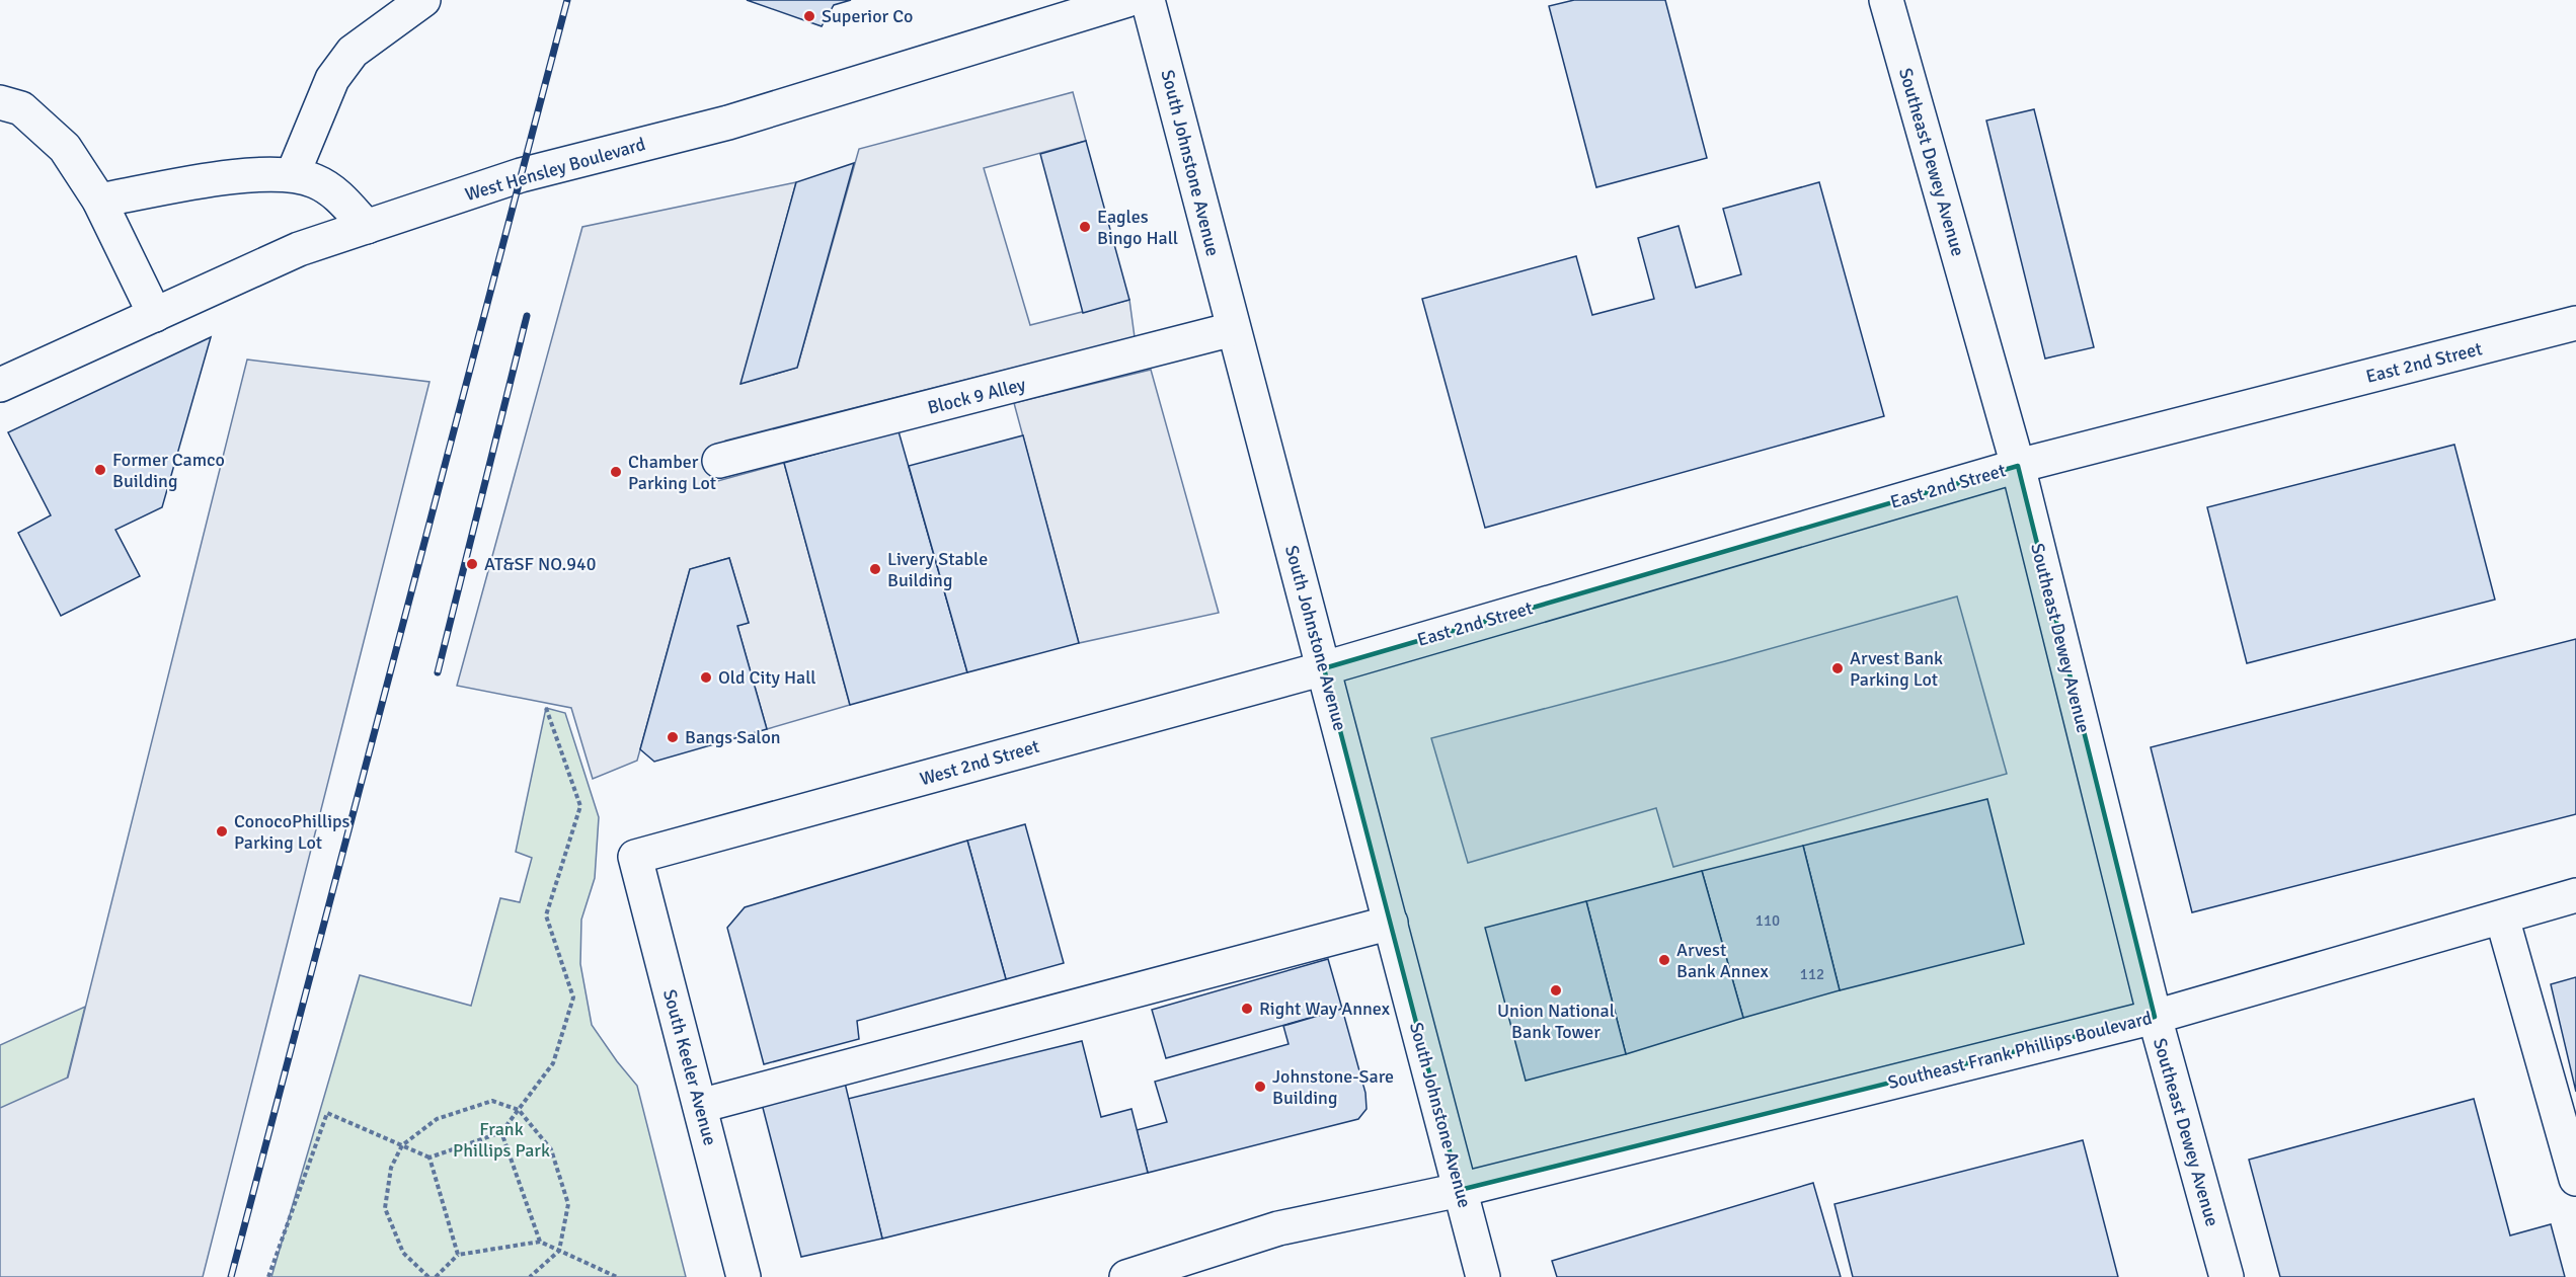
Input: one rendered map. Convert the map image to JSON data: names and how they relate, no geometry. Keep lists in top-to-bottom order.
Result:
{
  "streets": {
    "street": [
      "Southeast Dewey Avenue",
      "South Johnstone Avenue",
      "West Hensley Boulevard",
      "East 2nd Street",
      "Block 9 Alley",
      "West 2nd Street",
      "Southeast Frank Phillips Boulevard",
      "South Keeler Avenue"
    ]
  },
  "crossings": [
    ["Southeast Dewey Avenue", "East 2nd Street"],
    ["Southeast Dewey Avenue", "Southeast Frank Phillips Boulevard"],
    ["South Johnstone Avenue", "East 2nd Street"],
    ["South Johnstone Avenue", "Block 9 Alley"],
    ["South Johnstone Avenue", "West 2nd Street"],
    ["South Johnstone Avenue", "Southeast Frank Phillips Boulevard"],
    ["East 2nd Street", "West 2nd Street"],
    ["West 2nd Street", "South Keeler Avenue"]
  ],
  "parks": ["Frank Phillips Park"],
  "places": [
    "Superior Co",
    "Eagles Bingo Hall",
    "Former Camco Building",
    "Chamber Parking Lot",
    "AT&SF NO.940",
    "Livery Stable Building",
    "Arvest Bank Parking Lot",
    "Old City Hall",
    "Bangs Salon",
    "ConocoPhillips Parking Lot",
    "Arvest Bank Annex",
    "Union National Bank Tower",
    "Right Way Annex",
    "Johnstone-Sare Building"
  ],
  "house_numbers": ["110", "112"]
}
